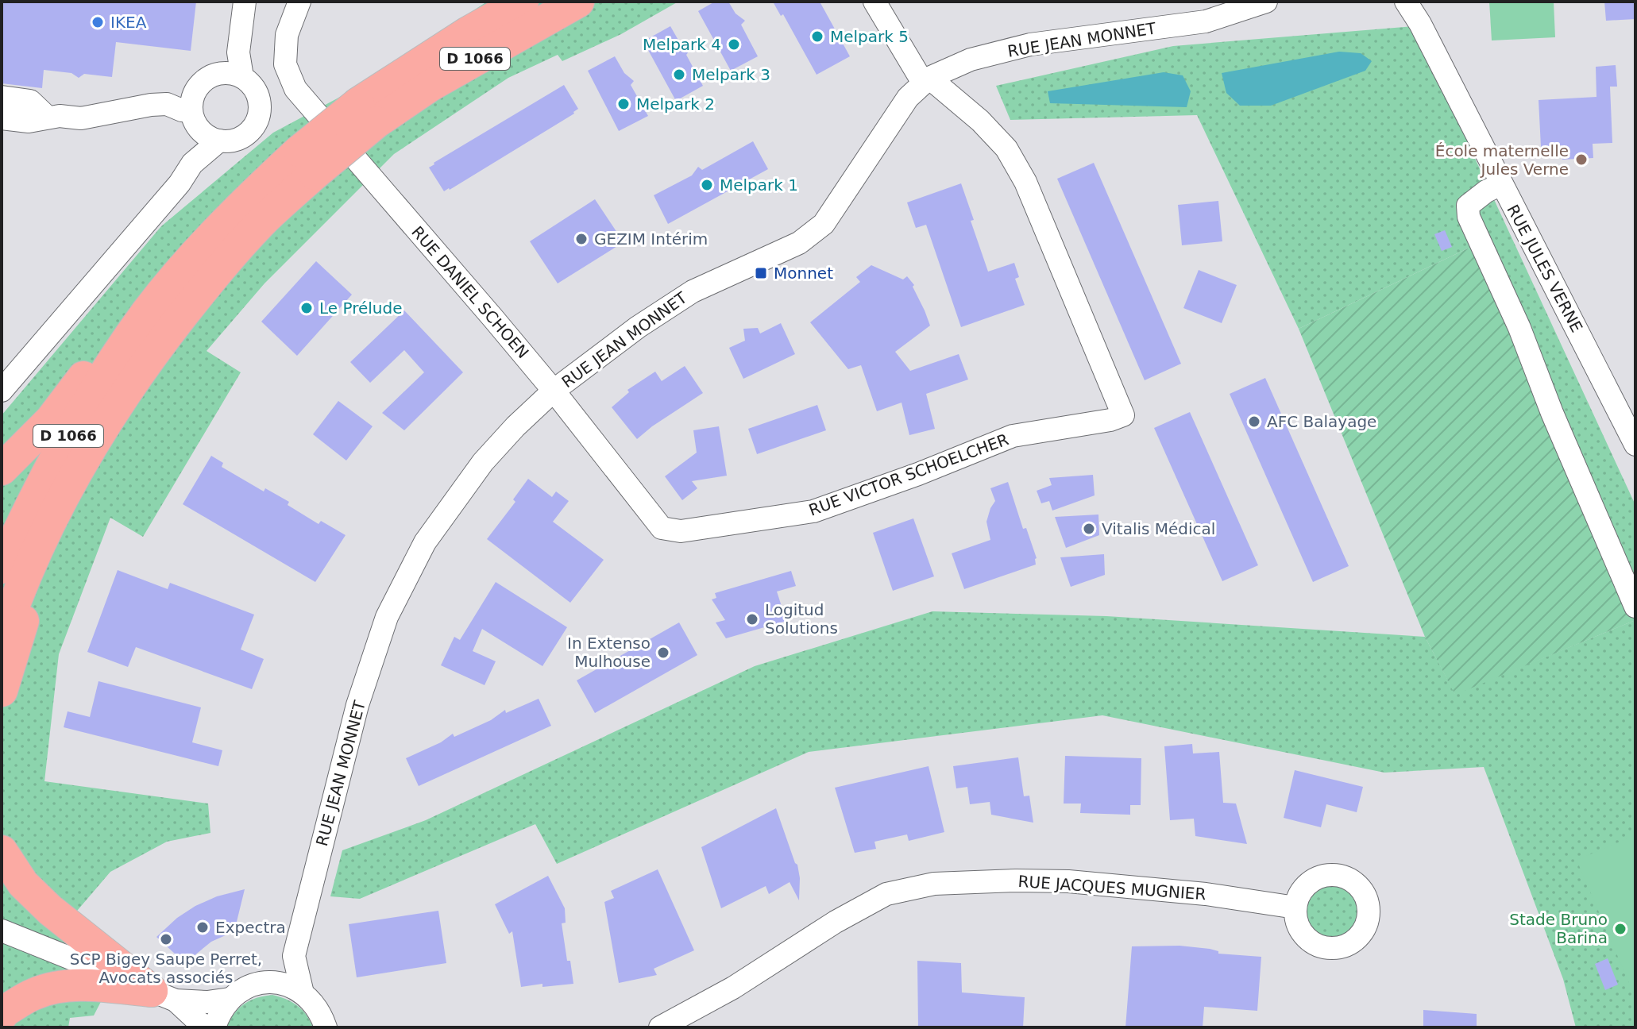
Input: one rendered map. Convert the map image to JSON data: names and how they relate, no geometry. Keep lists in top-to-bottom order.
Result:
{
  "streets": {
    "highway": ["D 1066"],
    "street": [
      "RUE JEAN MONNET",
      "RUE JULES VERNE",
      "RUE DANIEL SCHOEN",
      "RUE VICTOR SCHOELCHER",
      "RUE JACQUES MUGNIER"
    ]
  },
  "crossings": [
    ["RUE JEAN MONNET", "RUE DANIEL SCHOEN"],
    ["RUE JEAN MONNET", "RUE VICTOR SCHOELCHER"],
    ["RUE DANIEL SCHOEN", "RUE VICTOR SCHOELCHER"]
  ],
  "places": {
    "other": [
      "IKEA",
      "Melpark 5",
      "Melpark 4",
      "Melpark 3",
      "Melpark 2",
      "École maternelle Jules Verne",
      "Melpark 1",
      "GEZIM Intérim",
      "Le Prélude",
      "AFC Balayage",
      "Vitalis Médical",
      "Logitud Solutions",
      "In Extenso Mulhouse",
      "Expectra",
      "Stade Bruno Barina",
      "SCP Bigey Saupe Perret, Avocats associés"
    ],
    "transit": ["Monnet"]
  }
}
